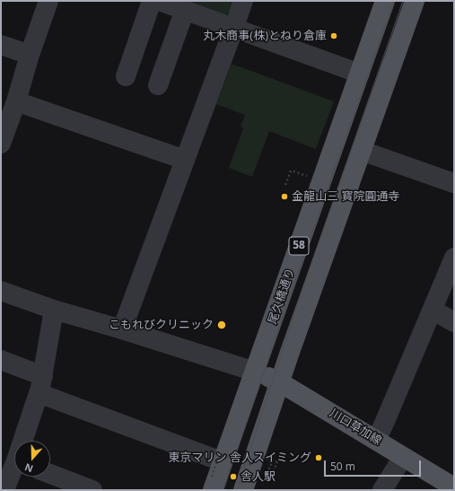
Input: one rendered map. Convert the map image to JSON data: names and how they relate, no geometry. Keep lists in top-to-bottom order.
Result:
{
  "streets": {
    "main road": ["58", "尾久橋通り", "川口草加線"]
  },
  "crossings": [
    ["58", "川口草加線"],
    ["尾久橋通り", "川口草加線"]
  ],
  "places": [
    "丸木商事(株)とねり倉庫",
    "金龍山三 寳院圓通寺",
    "こもれびクリニック",
    "東京マリン 舎人スイミング",
    "舎人駅"
  ],
  "scale_bar": "50 m",
  "north": "bottom"
}
